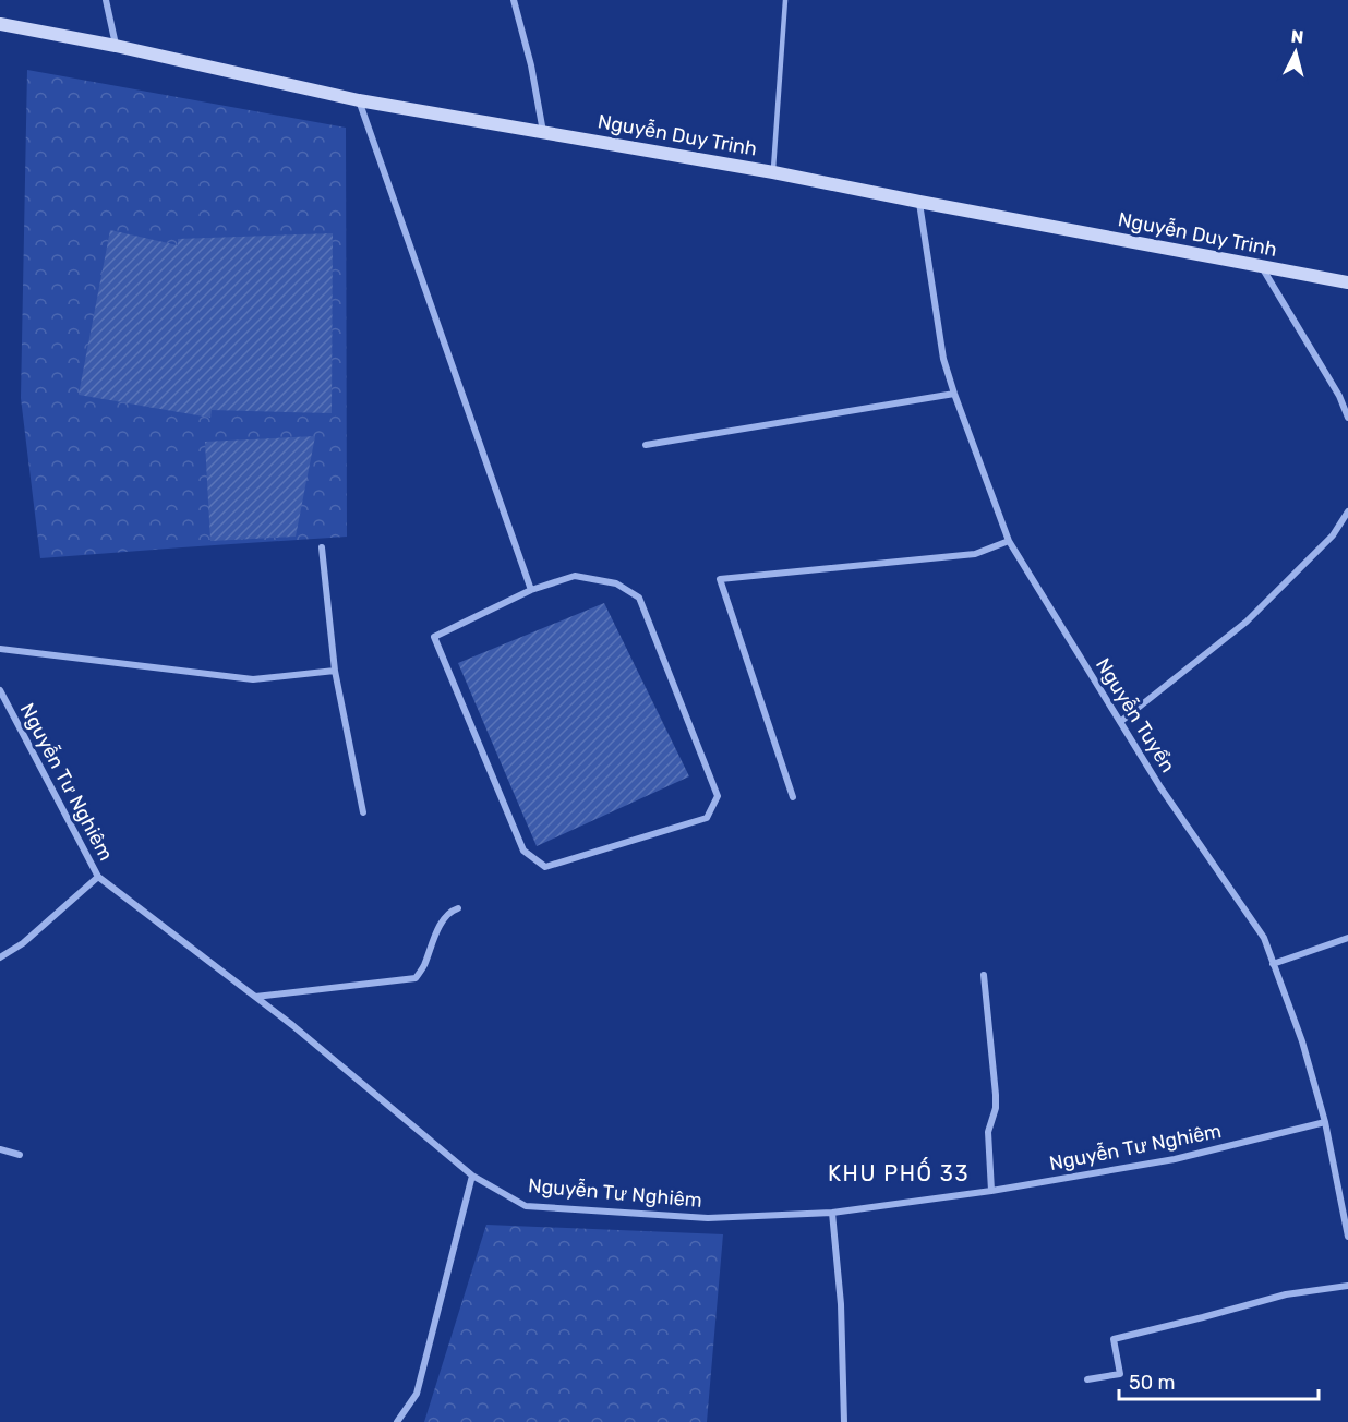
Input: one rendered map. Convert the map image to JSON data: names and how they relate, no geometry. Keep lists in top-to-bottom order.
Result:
{
  "streets": {
    "main road": ["Nguyễn Duy Trinh"],
    "street": ["Nguyễn Tuyển", "Nguyễn Tư Nghiêm"]
  },
  "crossings": [
    ["Nguyễn Duy Trinh", "Nguyễn Tuyển"],
    ["Nguyễn Tuyển", "Nguyễn Tư Nghiêm"]
  ],
  "districts": ["KHU PHỐ 33"],
  "scale_bar": "50 m",
  "north": "top"
}
